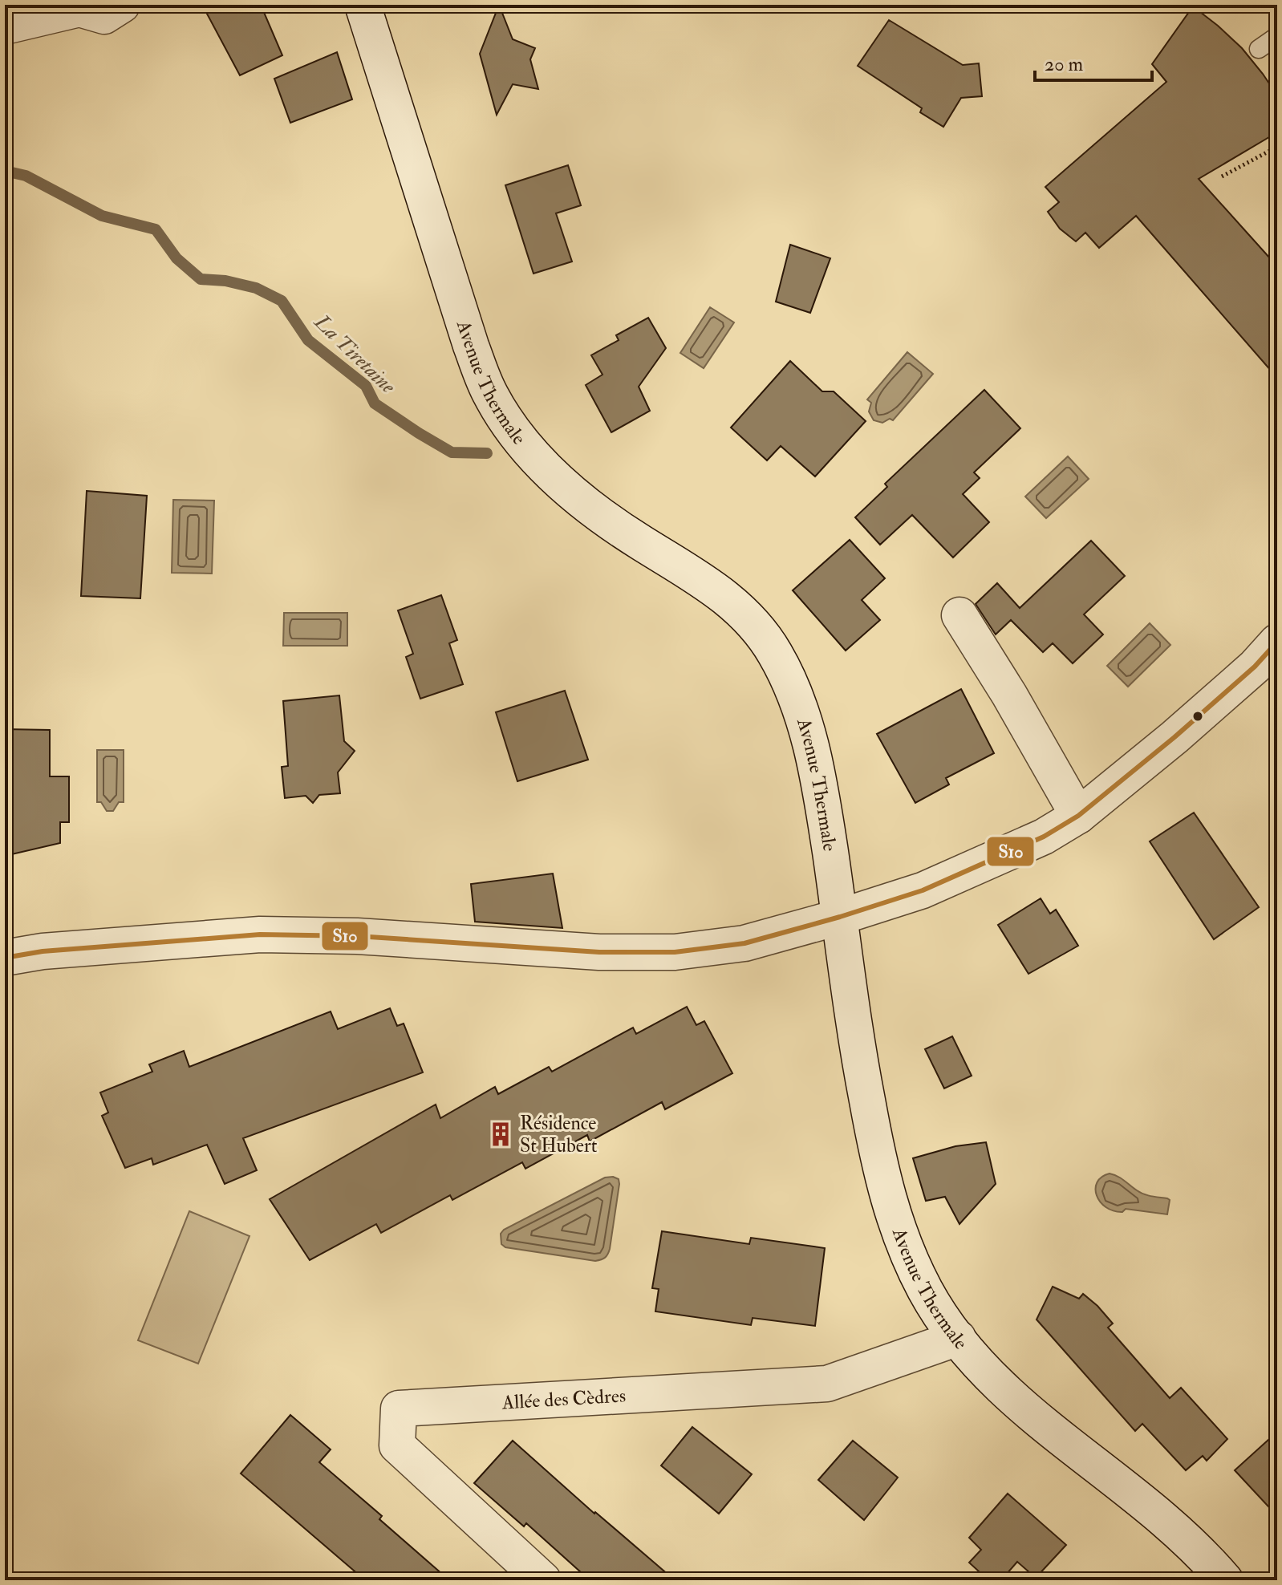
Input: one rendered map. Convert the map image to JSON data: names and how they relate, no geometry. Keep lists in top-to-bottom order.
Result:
{
  "streets": {
    "street": ["Avenue Thermale", "Allée des Cèdres"]
  },
  "crossings": [
    ["Avenue Thermale", "Allée des Cèdres"]
  ],
  "water": ["La Tiretaine"],
  "places": {
    "building": ["Résidence St Hubert"]
  },
  "lines": ["transit line S10"],
  "scale_bar": "20 m"
}
